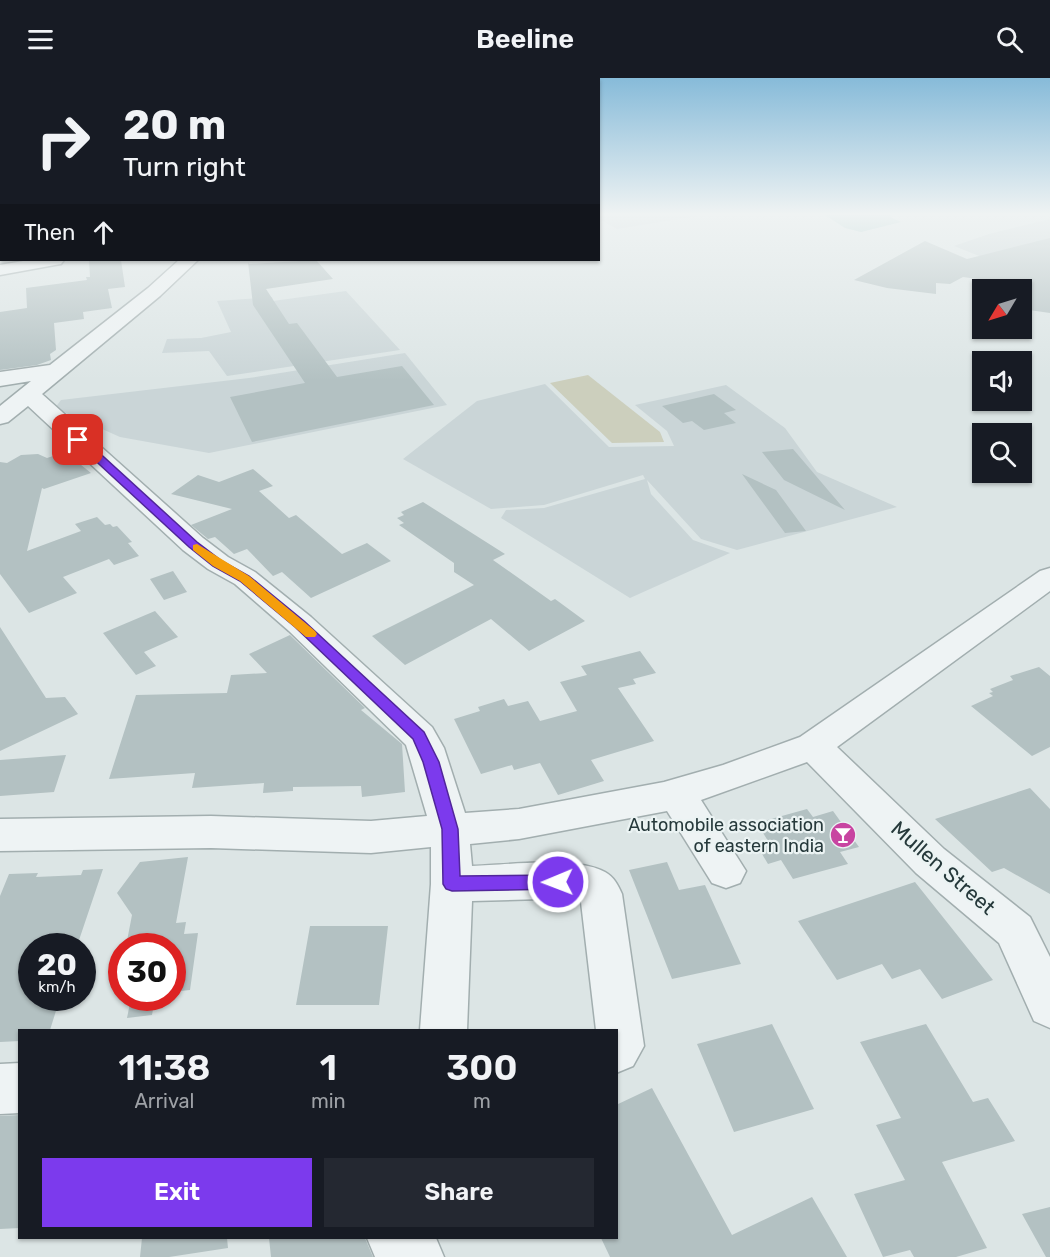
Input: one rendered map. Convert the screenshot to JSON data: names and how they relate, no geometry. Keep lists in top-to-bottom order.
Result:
{
  "streets": {
    "street": ["Mullen Street"]
  },
  "places": {
    "bar": ["Automobile association of eastern India"]
  },
  "north": "bottom left",
  "page": {
    "header": "Beeline",
    "turn": ["20 m", "Turn right"],
    "then": "Then",
    "speed": "20 km/h",
    "limit": "30",
    "eta": [
      "11:38",
      "Arrival",
      "1",
      "min",
      "300",
      "m"
    ],
    "buttons": ["Exit", "Share"]
  }
}
